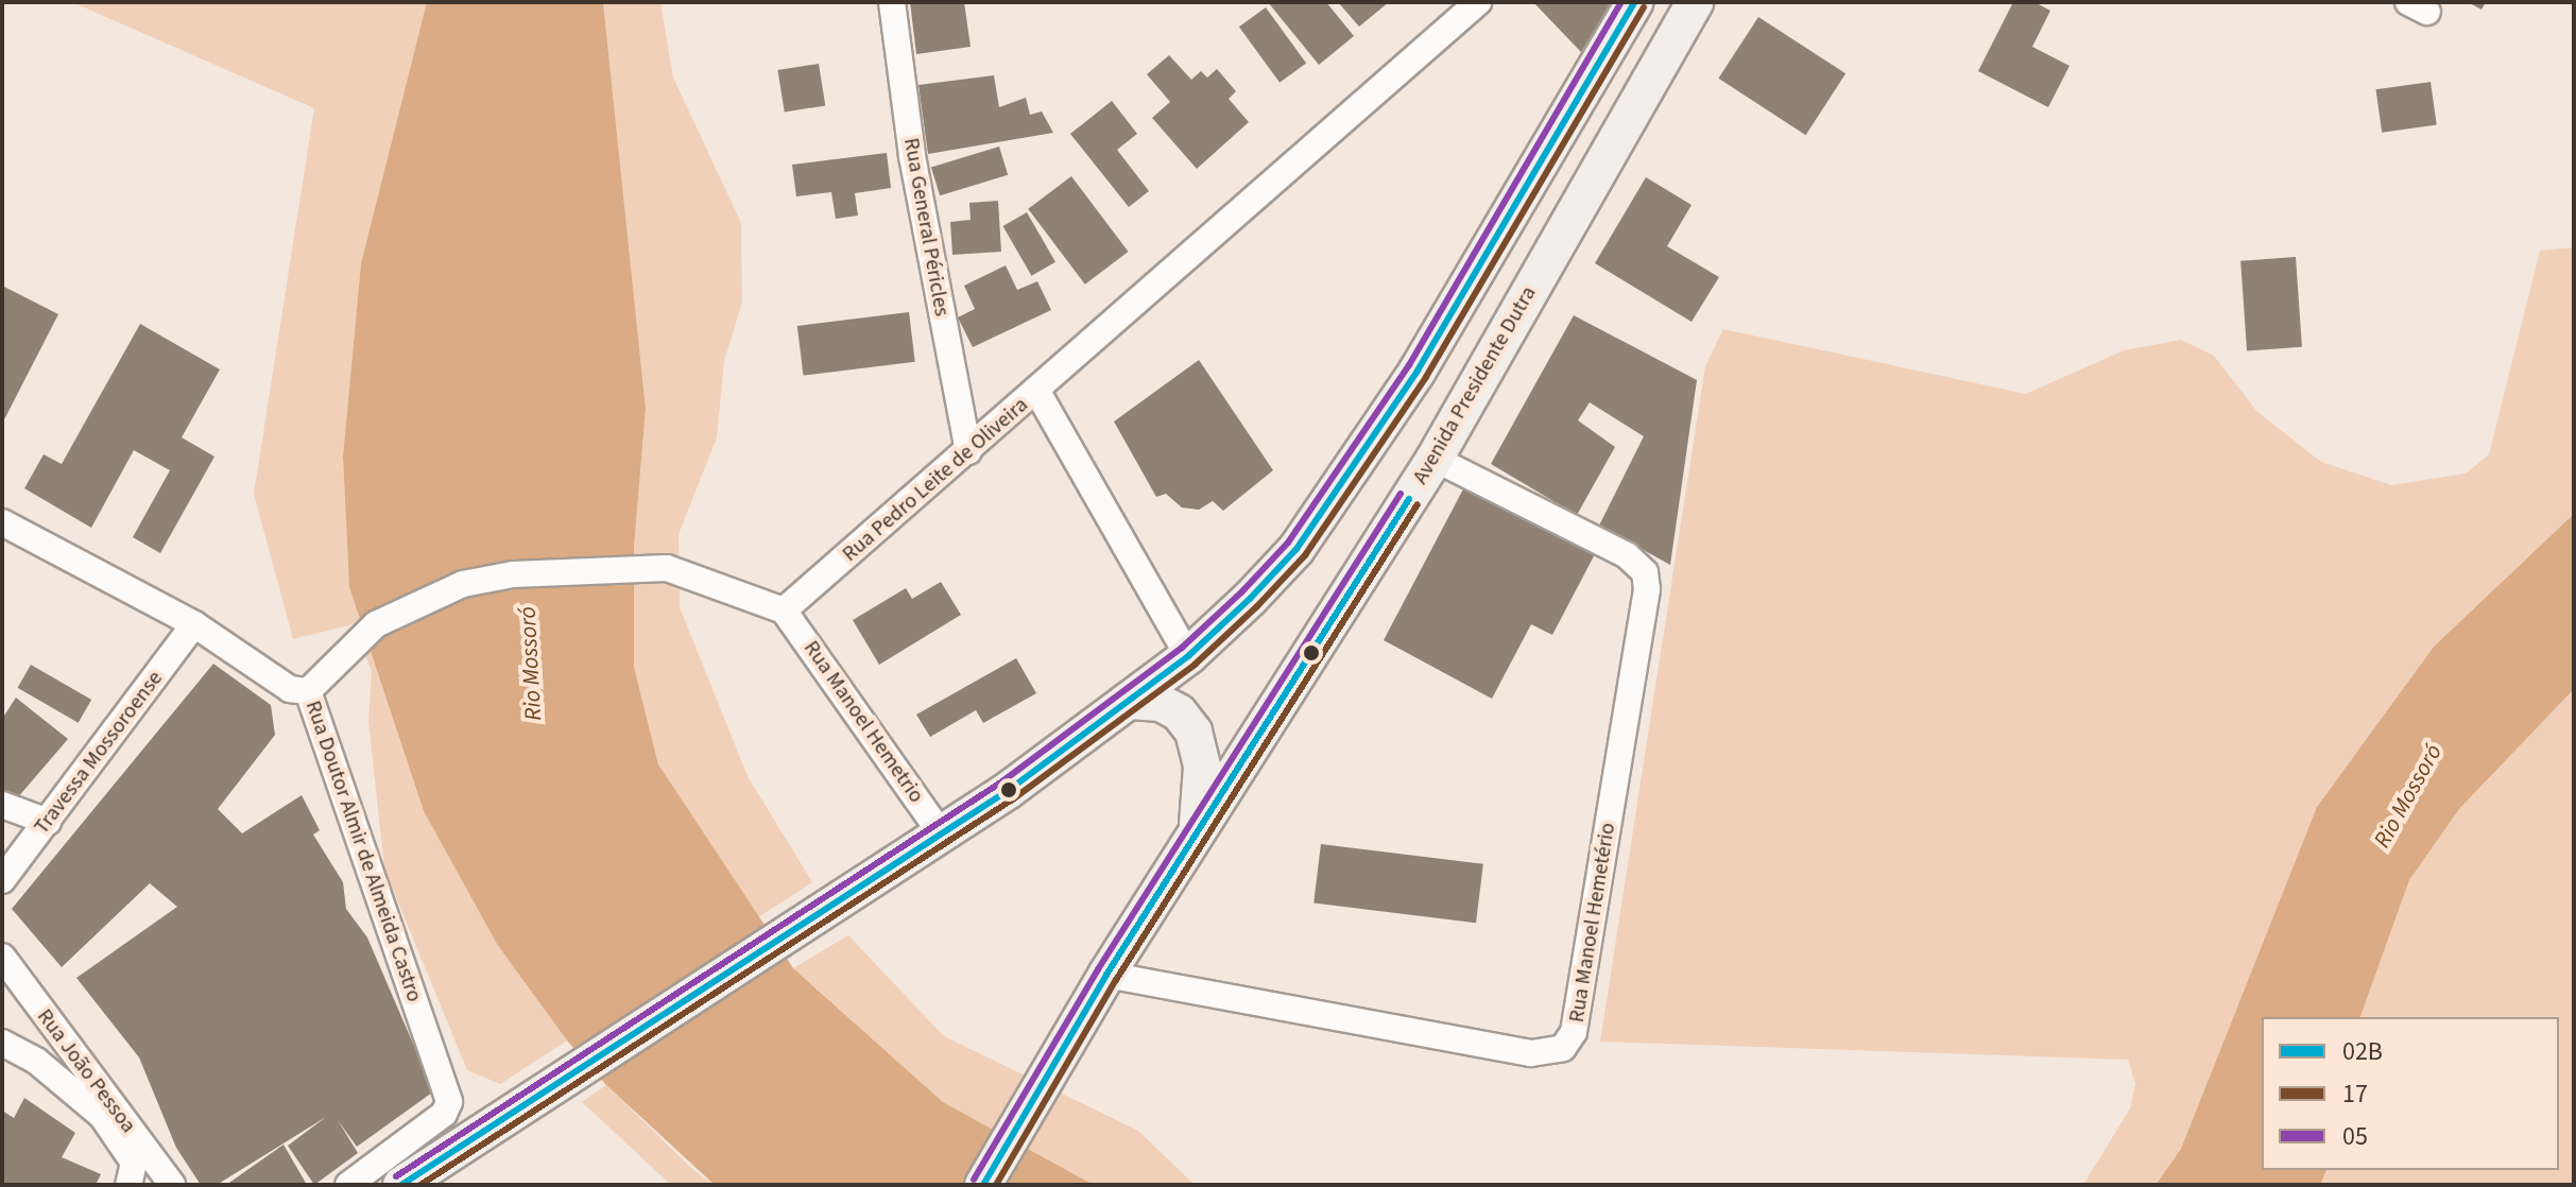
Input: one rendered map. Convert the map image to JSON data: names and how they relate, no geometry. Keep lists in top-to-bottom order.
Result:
{
  "streets": {
    "main road": ["Avenida Presidente Dutra"],
    "street": [
      "Rua General Péricles",
      "Rua Pedro Leite de Oliveira",
      "Rua Manoel Hemetrio",
      "Travessa Mossoroense",
      "Rua Doutor Almir de Almeida Castro",
      "Rua Manoel Hemetério",
      "Rua João Pessoa"
    ]
  },
  "crossings": [
    ["Rua General Péricles", "Rua Pedro Leite de Oliveira"],
    ["Avenida Presidente Dutra", "Rua Manoel Hemetério"],
    ["Rua Pedro Leite de Oliveira", "Rua Manoel Hemetrio"],
    ["Travessa Mossoroense", "Rua Doutor Almir de Almeida Castro"]
  ],
  "water": ["Rio Mossoró"],
  "lines": ["transit line 02B", "transit line 05", "transit line 17"],
  "legend": ["02B", "17", "05"]
}
